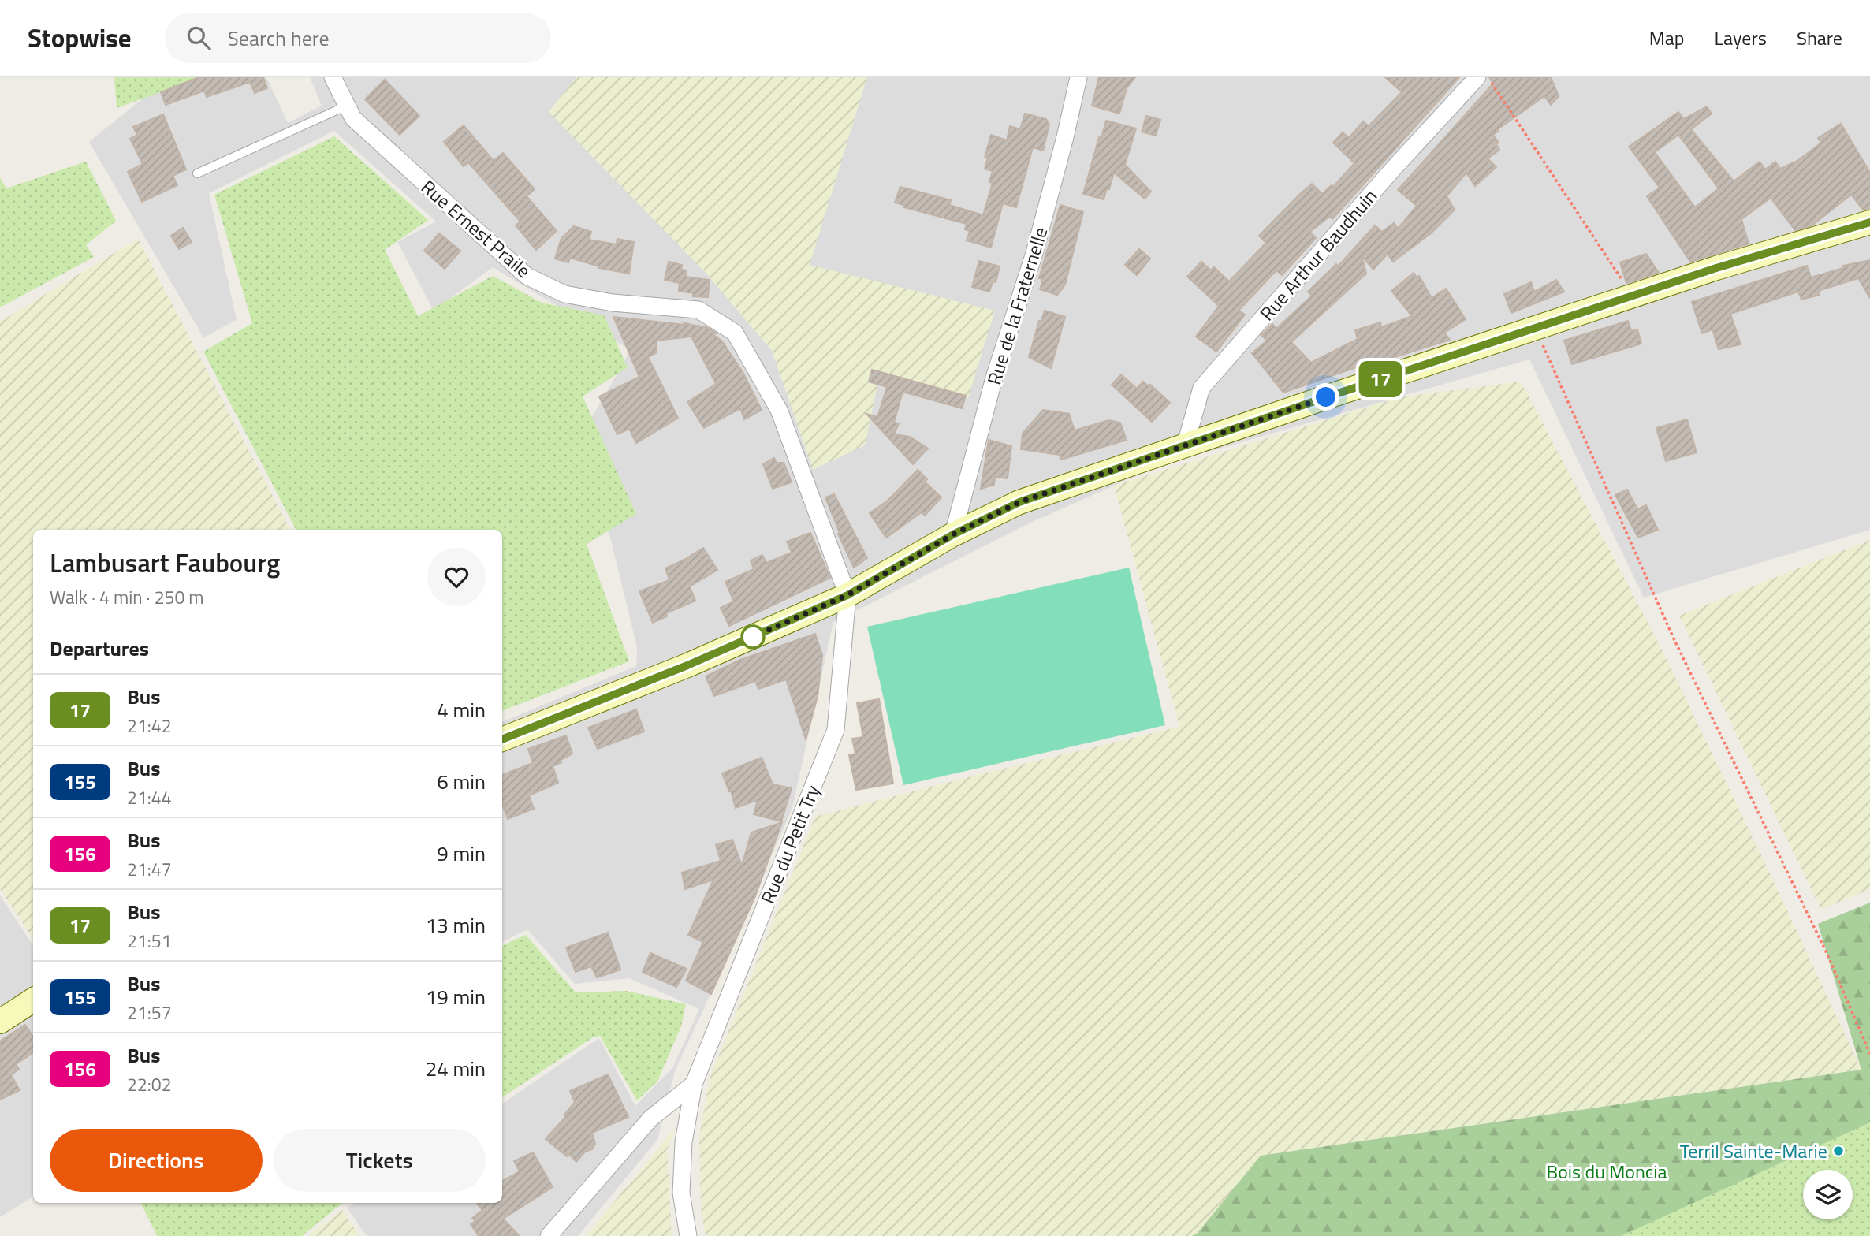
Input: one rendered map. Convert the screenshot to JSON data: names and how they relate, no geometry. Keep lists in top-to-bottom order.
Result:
{
  "streets": {
    "street": [
      "Rue Ernest Praile",
      "Rue Arthur Baudhuin",
      "Rue de la Fraternelle",
      "Rue du Petit Try"
    ]
  },
  "crossings": [
    ["Rue Ernest Praile", "Rue du Petit Try"]
  ],
  "parks": ["Bois du Moncia"],
  "places": ["Terril Sainte-Marie"],
  "lines": ["bus line 17"],
  "page": {
    "header": "Stopwise",
    "search": "Search here",
    "nav": ["Map", "Layers", "Share"],
    "on_map": "17",
    "heading": [
      ["Lambusart Faubourg", "Walk · 4 min · 250 m"],
      "Departures"
    ],
    "list": [
      {
        "mark": "17",
        "name": "Bus",
        "note": "21:42",
        "value": "4 min"
      },
      {
        "mark": "155",
        "name": "Bus",
        "note": "21:44",
        "value": "6 min"
      },
      {
        "mark": "156",
        "name": "Bus",
        "note": "21:47",
        "value": "9 min"
      },
      {
        "mark": "17",
        "name": "Bus",
        "note": "21:51",
        "value": "13 min"
      },
      {
        "mark": "155",
        "name": "Bus",
        "note": "21:57",
        "value": "19 min"
      },
      {
        "mark": "156",
        "name": "Bus",
        "note": "22:02",
        "value": "24 min"
      }
    ],
    "buttons": ["Directions", "Tickets"]
  }
}
